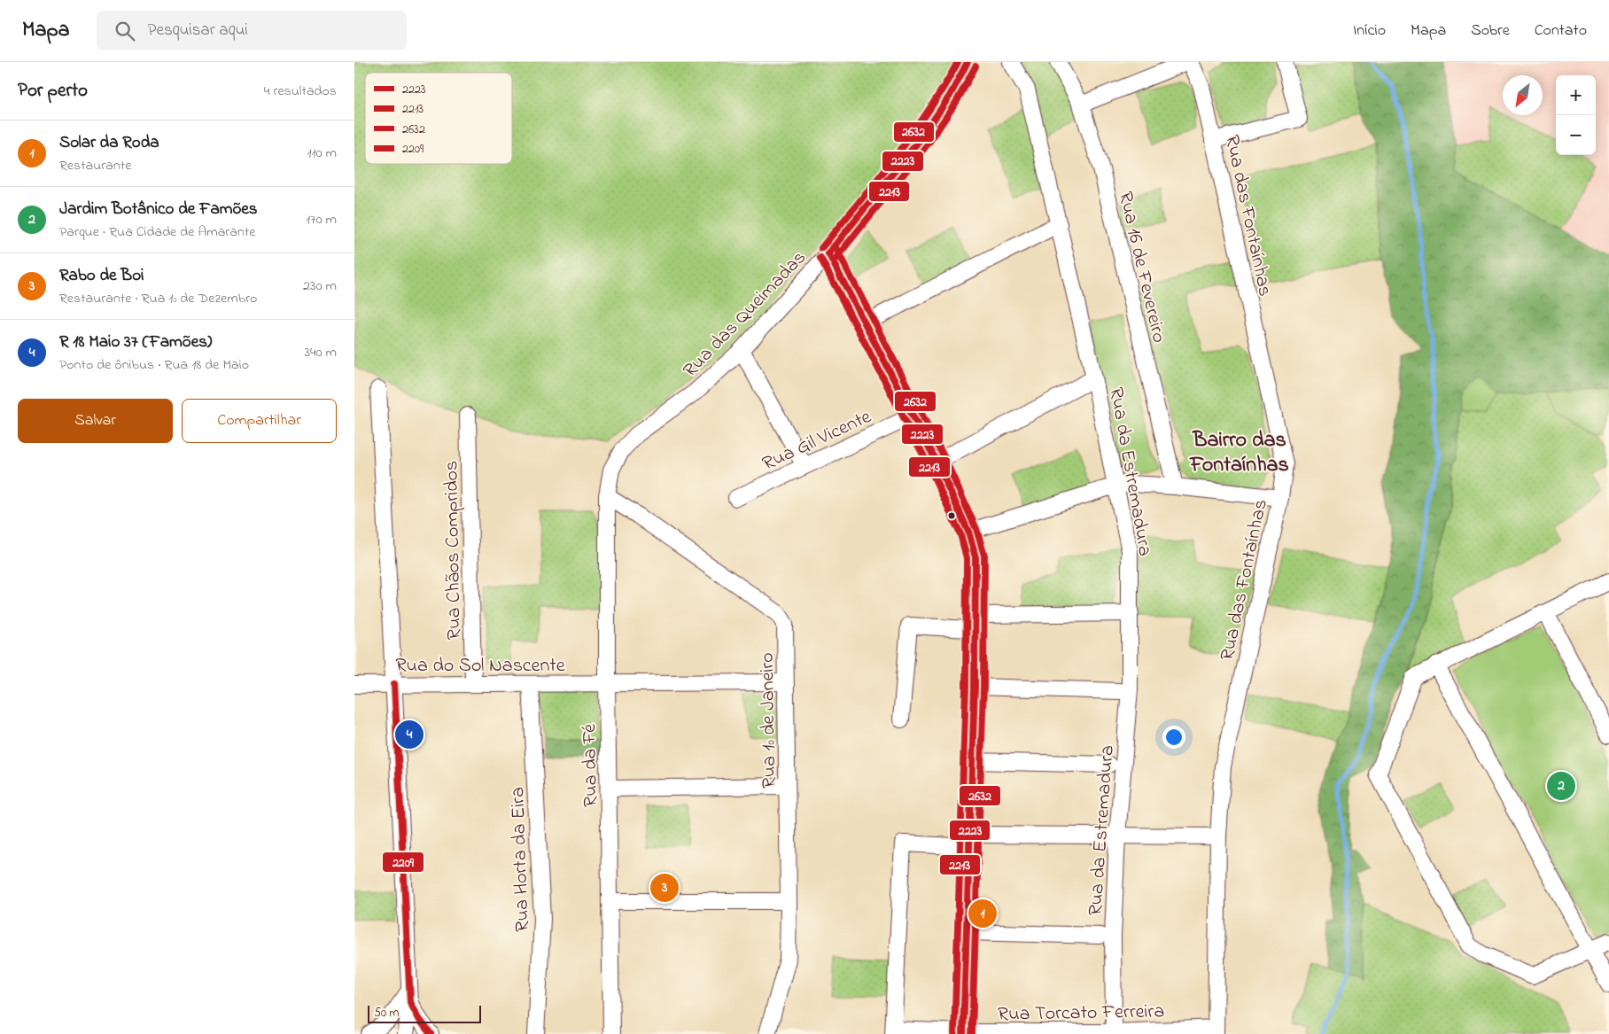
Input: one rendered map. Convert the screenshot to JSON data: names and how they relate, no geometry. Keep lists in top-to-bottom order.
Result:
{
  "streets": {
    "street": [
      "Rua das Fontaínhas",
      "Rua 16 de Fevereiro",
      "Rua das Queimadas",
      "Rua Gil Vicente",
      "Rua da Estremadura",
      "Rua Chãos Compridos",
      "Rua do Sol Nascente",
      "Rua 1º de Janeiro",
      "Rua da Fé",
      "Rua Horta da Eira",
      "Rua Torcato Ferreira"
    ]
  },
  "crossings": [
    ["Rua das Fontaínhas", "Rua Torcato Ferreira"],
    ["Rua das Queimadas", "Rua 1º de Janeiro"],
    ["Rua das Queimadas", "Rua da Fé"],
    ["Rua da Estremadura", "Rua Torcato Ferreira"],
    ["Rua Chãos Compridos", "Rua do Sol Nascente"],
    ["Rua do Sol Nascente", "Rua 1º de Janeiro"],
    ["Rua do Sol Nascente", "Rua da Fé"],
    ["Rua do Sol Nascente", "Rua Horta da Eira"],
    ["Rua 1º de Janeiro", "Rua da Fé"]
  ],
  "districts": ["Bairro das Fontaínhas"],
  "lines": [
    "transit line 2223",
    "transit line 2632",
    "transit line 2213",
    "transit line 2209"
  ],
  "legend": [
    "2223",
    "2213",
    "2632",
    "2209"
  ],
  "scale_bar": "50 m",
  "north": "bottom left",
  "page": {
    "header": "Mapa",
    "search": "Pesquisar aqui",
    "nav": [
      "Início",
      "Mapa",
      "Sobre",
      "Contato"
    ],
    "heading": ["Por perto", "4 resultados"],
    "map_buttons": ["+", "−"],
    "list": [
      {
        "mark": "1",
        "name": "Solar da Roda",
        "note": "Restaurante",
        "value": "110 m"
      },
      {
        "mark": "2",
        "name": "Jardim Botânico de Famões",
        "note": "Parque · Rua Cidade de Amarante",
        "value": "170 m"
      },
      {
        "mark": "3",
        "name": "Rabo de Boi",
        "note": "Restaurante · Rua 1º de Dezembro",
        "value": "230 m"
      },
      {
        "mark": "4",
        "name": "R 18 Maio 37 (Famões)",
        "note": "Ponto de ônibus · Rua 18 de Maio",
        "value": "340 m"
      }
    ],
    "buttons": ["Salvar", "Compartilhar"],
    "pins": [
      "4",
      "2",
      "3",
      "1"
    ],
    "scale": "50 m"
  }
}
